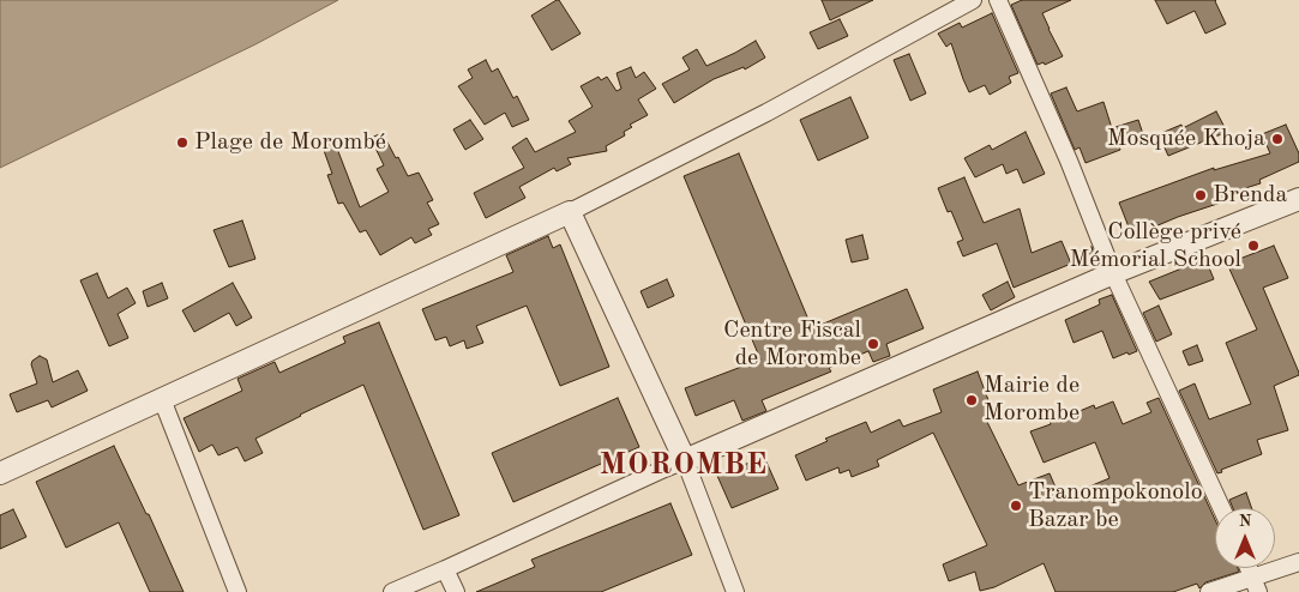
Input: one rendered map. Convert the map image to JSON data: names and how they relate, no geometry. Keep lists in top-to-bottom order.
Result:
{
  "districts": ["MOROMBE"],
  "places": [
    "Mosquée Khoja",
    "Plage de Morombé",
    "Brenda",
    "Collège privé Mémorial School",
    "Centre Fiscal de Morombe",
    "Mairie de Morombe",
    "Tranompokonolo Bazar be"
  ],
  "north": "top"
}
